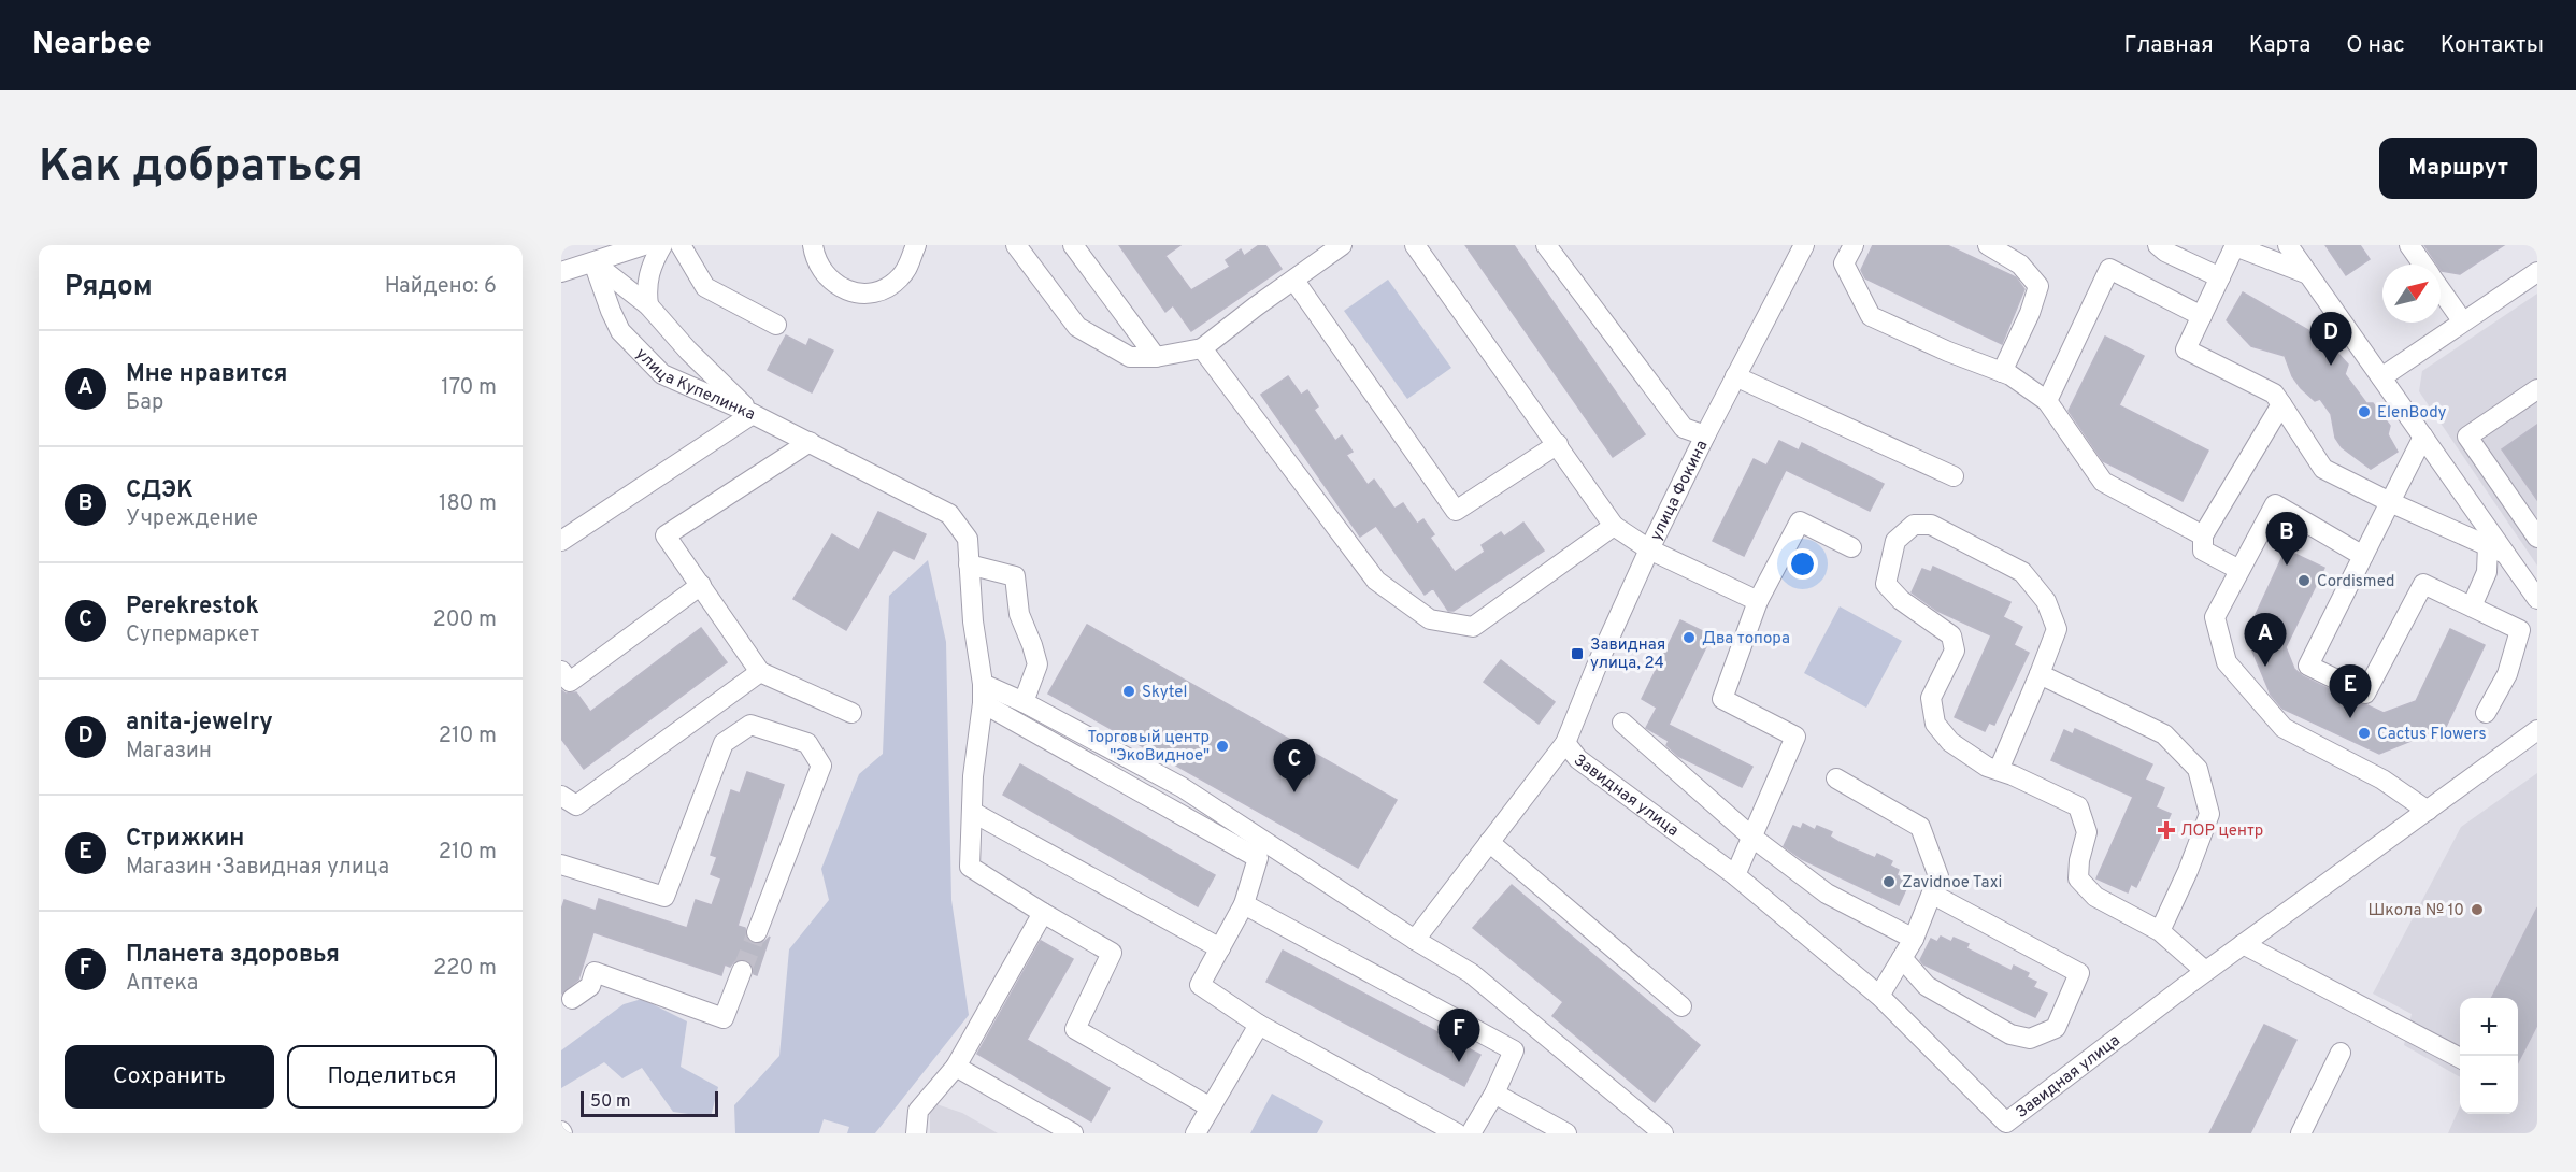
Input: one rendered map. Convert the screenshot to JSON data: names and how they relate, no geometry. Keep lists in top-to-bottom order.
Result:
{
  "streets": {
    "street": ["улица Купелинка", "улица Фокина", "Завидная улица"]
  },
  "crossings": [
    ["улица Фокина", "Завидная улица"]
  ],
  "places": {
    "other": [
      "ElenBody",
      "Cordismed",
      "Два топора",
      "Skytel",
      "Cactus Flowers",
      "Торговый центр \"ЭкоВидное\"",
      "Zavidnoe Taxi",
      "Школа № 10"
    ],
    "transit": ["Завидная улица, 24"],
    "health": ["ЛОР центр"]
  },
  "scale_bar": "50 m",
  "north": "top right",
  "page": {
    "header": "Nearbee",
    "nav": [
      "Главная",
      "Карта",
      "О нас",
      "Контакты"
    ],
    "buttons": [
      "Маршрут",
      ["Сохранить", "Поделиться"]
    ],
    "title": "Как добраться",
    "heading": ["Рядом", "Найдено: 6"],
    "pins": [
      "D",
      "B",
      "A",
      "E",
      "C",
      "F"
    ],
    "list": [
      {
        "mark": "A",
        "name": "Мне нравится",
        "note": "Бар",
        "value": "170 m"
      },
      {
        "mark": "B",
        "name": "СДЭК",
        "note": "Учреждение",
        "value": "180 m"
      },
      {
        "mark": "C",
        "name": "Perekrestok",
        "note": "Супермаркет",
        "value": "200 m"
      },
      {
        "mark": "D",
        "name": "anita-jewelry",
        "note": "Магазин",
        "value": "210 m"
      },
      {
        "mark": "E",
        "name": "Стрижкин",
        "note": "Магазин · Завидная улица",
        "value": "210 m"
      },
      {
        "mark": "F",
        "name": "Планета здоровья",
        "note": "Аптека",
        "value": "220 m"
      }
    ],
    "map_buttons": ["+", "−"],
    "scale": "50 m"
  }
}
